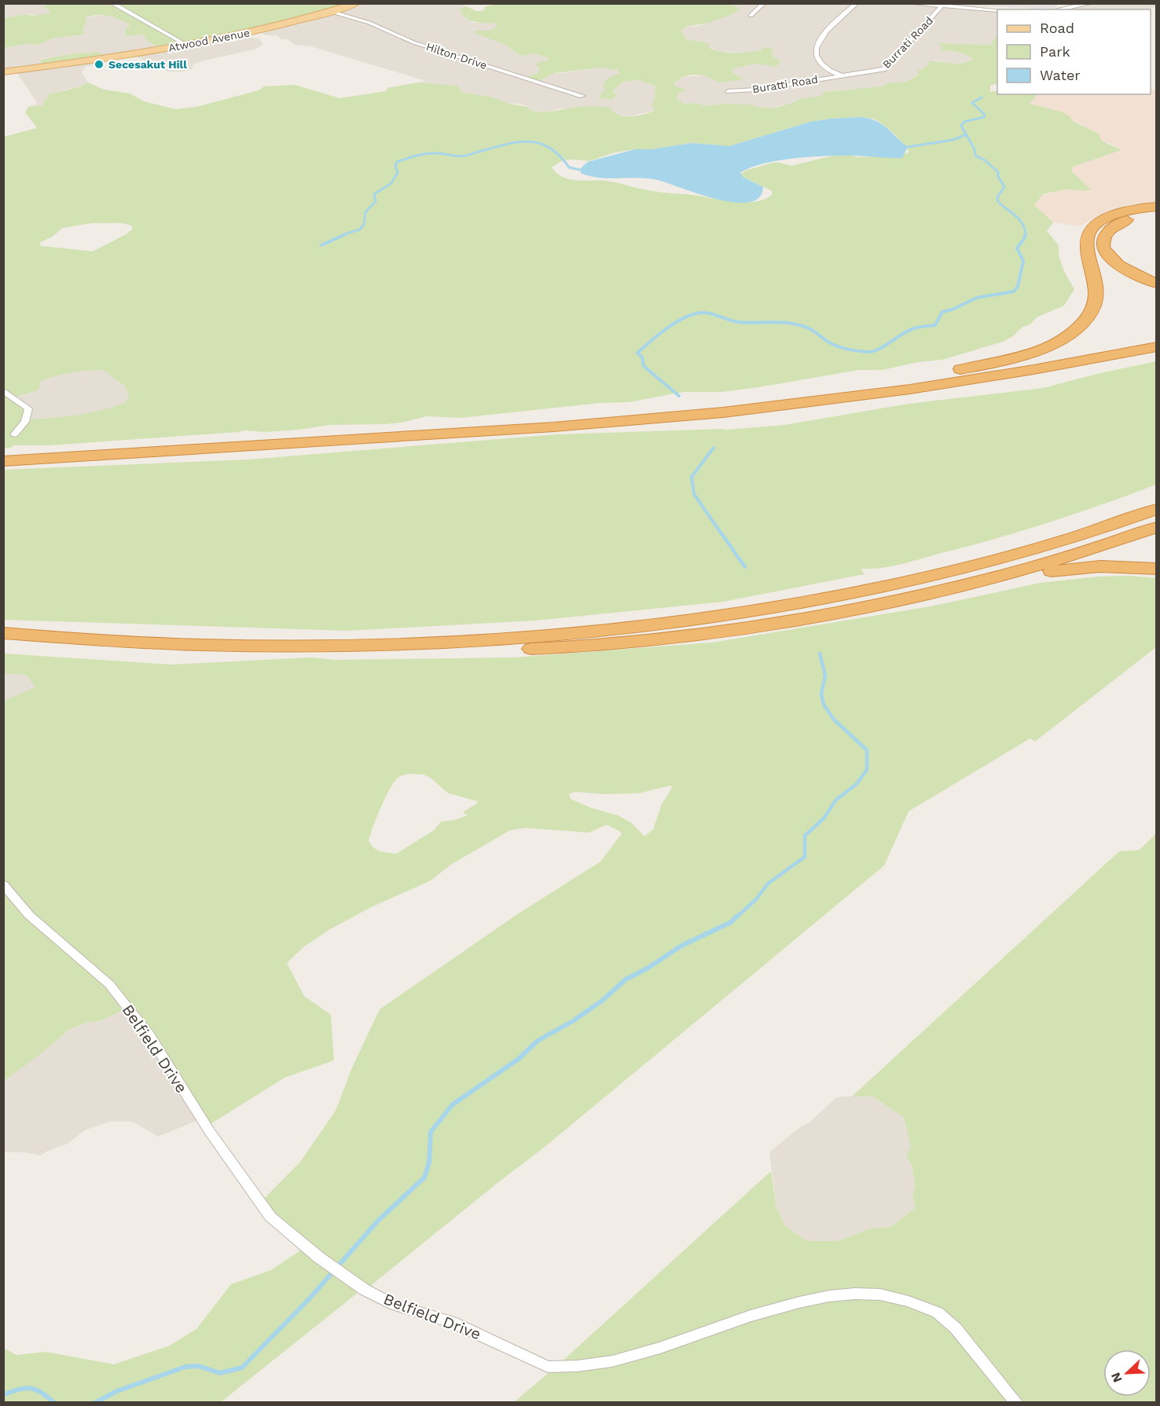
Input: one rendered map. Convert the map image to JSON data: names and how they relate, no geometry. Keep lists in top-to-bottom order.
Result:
{
  "streets": {
    "main road": ["Atwood Avenue"],
    "street": [
      "Burrati Road",
      "Hilton Drive",
      "Buratti Road",
      "Belfield Drive"
    ]
  },
  "crossings": [
    ["Atwood Avenue", "Hilton Drive"],
    ["Burrati Road", "Buratti Road"]
  ],
  "places": ["Secesakut Hill"],
  "legend": ["Road", "Park", "Water"],
  "north": "bottom left"
}
